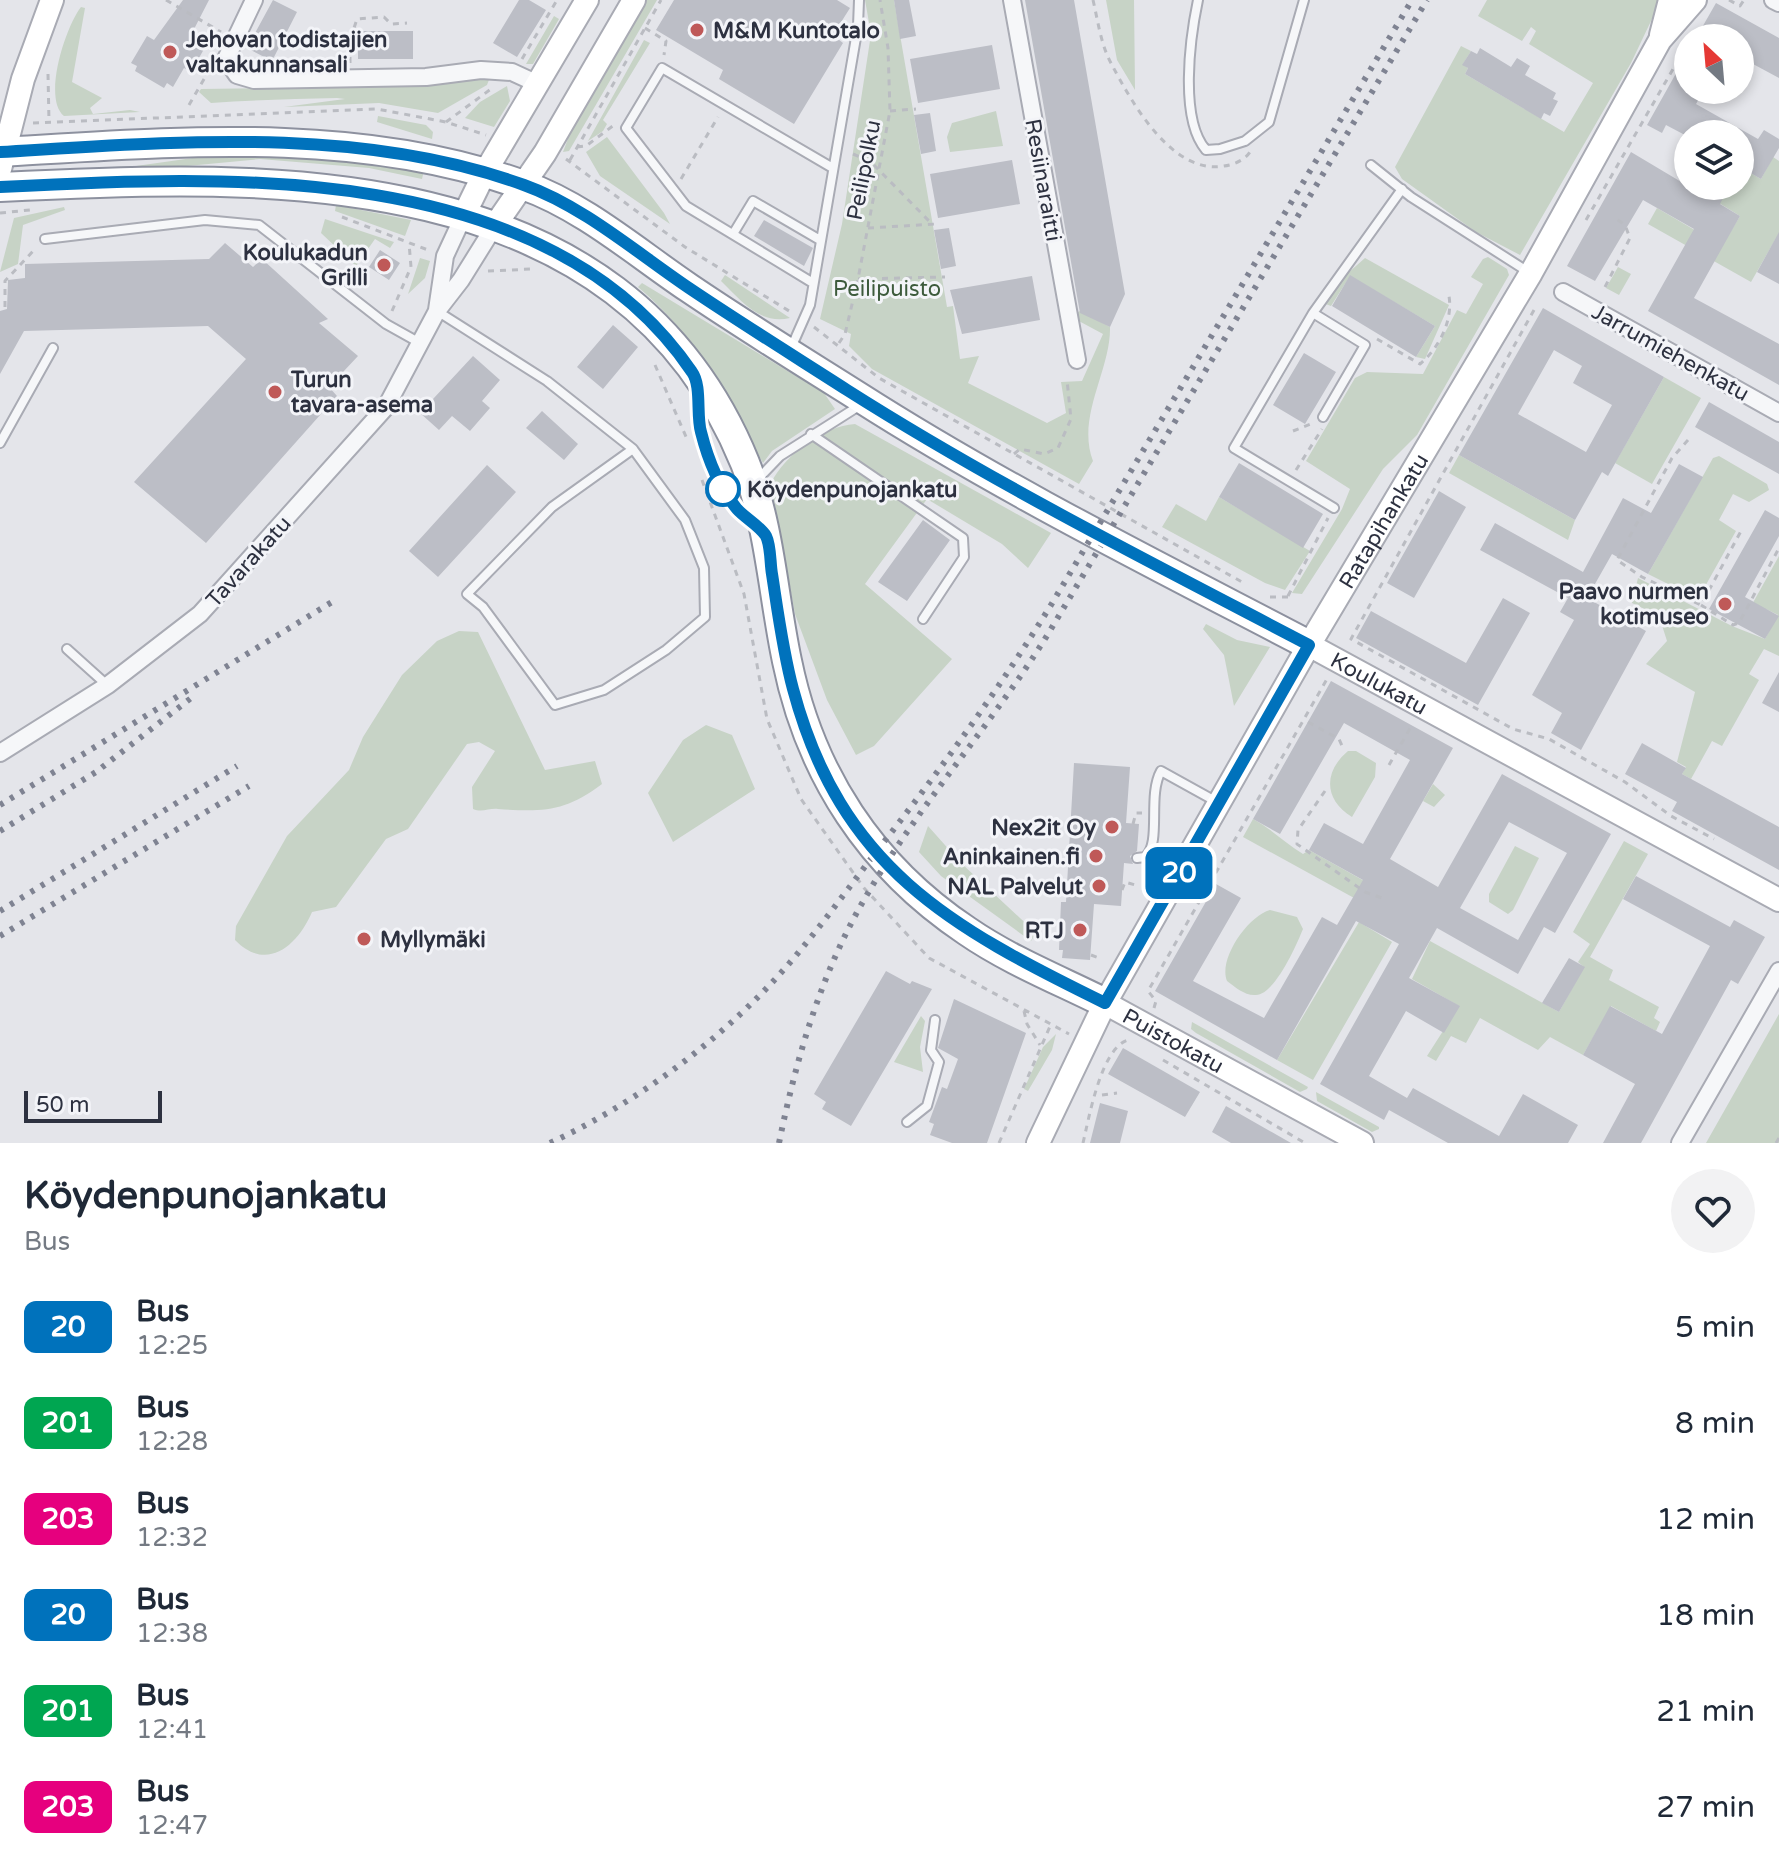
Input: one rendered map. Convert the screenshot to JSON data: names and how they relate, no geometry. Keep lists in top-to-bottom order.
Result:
{
  "streets": {
    "highway": ["Koulukatu", "Puistokatu"],
    "main road": ["Ratapihankatu"],
    "street": ["Resiinaraitti", "Jarrumiehenkatu", "Tavarakatu"],
    "path": ["Peilipolku"]
  },
  "crossings": [
    ["Ratapihankatu", "Koulukatu"],
    ["Ratapihankatu", "Puistokatu"],
    ["Tavarakatu", "Puistokatu"]
  ],
  "parks": ["Peilipuisto"],
  "places": [
    "M&M Kuntotalo",
    "Jehovan todistajien valtakunnansali",
    "Koulukadun Grilli",
    "Turun tavara-asema",
    "Köydenpunojankatu",
    "Paavo nurmen kotimuseo",
    "Nex2it Oy",
    "Aninkainen.fi",
    "NAL Palvelut",
    "RTJ",
    "Myllymäki"
  ],
  "lines": ["bus line 20"],
  "scale_bar": "50 m",
  "north": "top left",
  "page": {
    "on_map": "20",
    "scale": "50 m",
    "heading": ["Köydenpunojankatu", "Bus"],
    "list": [
      {
        "mark": "20",
        "name": "Bus",
        "note": "12:25",
        "value": "5 min"
      },
      {
        "mark": "201",
        "name": "Bus",
        "note": "12:28",
        "value": "8 min"
      },
      {
        "mark": "203",
        "name": "Bus",
        "note": "12:32",
        "value": "12 min"
      },
      {
        "mark": "20",
        "name": "Bus",
        "note": "12:38",
        "value": "18 min"
      },
      {
        "mark": "201",
        "name": "Bus",
        "note": "12:41",
        "value": "21 min"
      },
      {
        "mark": "203",
        "name": "Bus",
        "note": "12:47",
        "value": "27 min"
      }
    ]
  }
}
